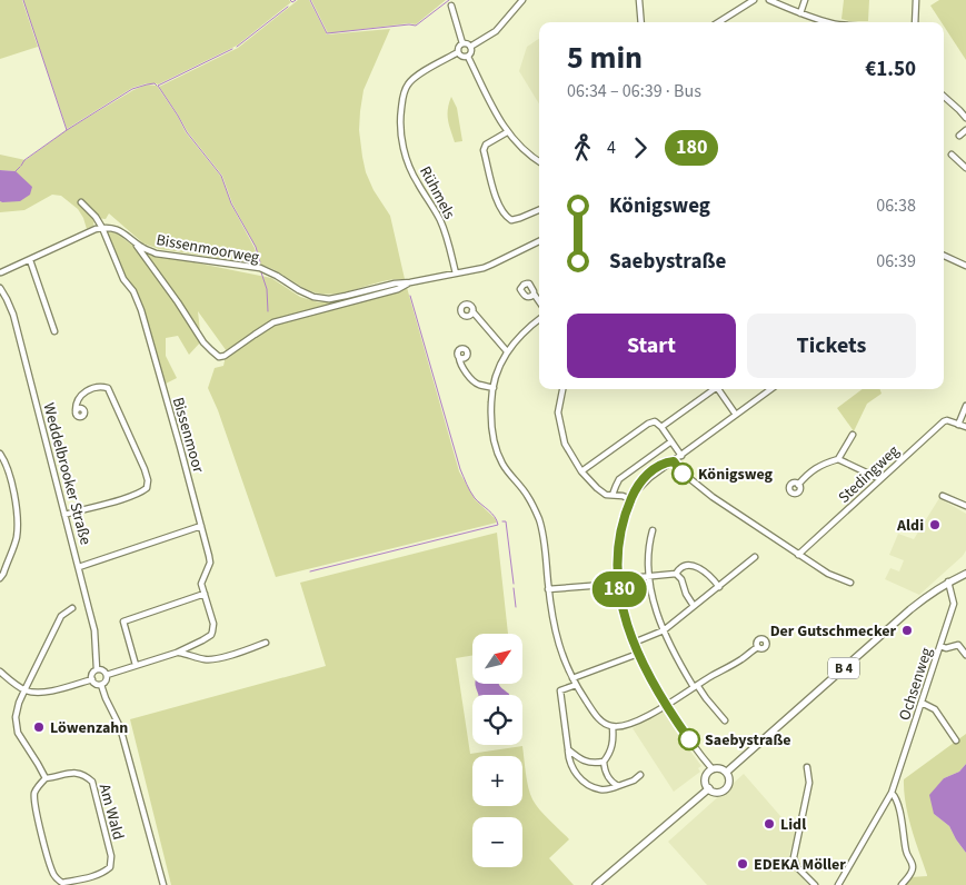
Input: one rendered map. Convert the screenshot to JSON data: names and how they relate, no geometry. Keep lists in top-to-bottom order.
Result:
{
  "streets": {
    "main road": ["B 4"],
    "street": [
      "Rühmels",
      "Bissenmoorweg",
      "Bissenmoor",
      "Weddelbrooker Straße",
      "Stedingweg",
      "Ochsenweg",
      "Am Wald"
    ]
  },
  "crossings": [
    ["Rühmels", "Bissenmoorweg"],
    ["Bissenmoorweg", "Bissenmoor"],
    ["Bissenmoor", "Weddelbrooker Straße"],
    ["B 4", "Ochsenweg"]
  ],
  "places": [
    "Königsweg",
    "Aldi",
    "Der Gutschmecker",
    "Löwenzahn",
    "Saebystraße",
    "Lidl",
    "EDEKA Möller"
  ],
  "lines": ["bus line 180"],
  "north": "top right",
  "page": {
    "on_map": "180",
    "heading": ["5 min", "06:34 – 06:39 · Bus", "€1.50"],
    "legs": ["4", "180"],
    "list": [
      {
        "name": "Königsweg",
        "value": "06:38"
      },
      {
        "name": "Saebystraße",
        "value": "06:39"
      }
    ],
    "buttons": ["Start", "Tickets"],
    "map_buttons": ["+", "−"]
  }
}
